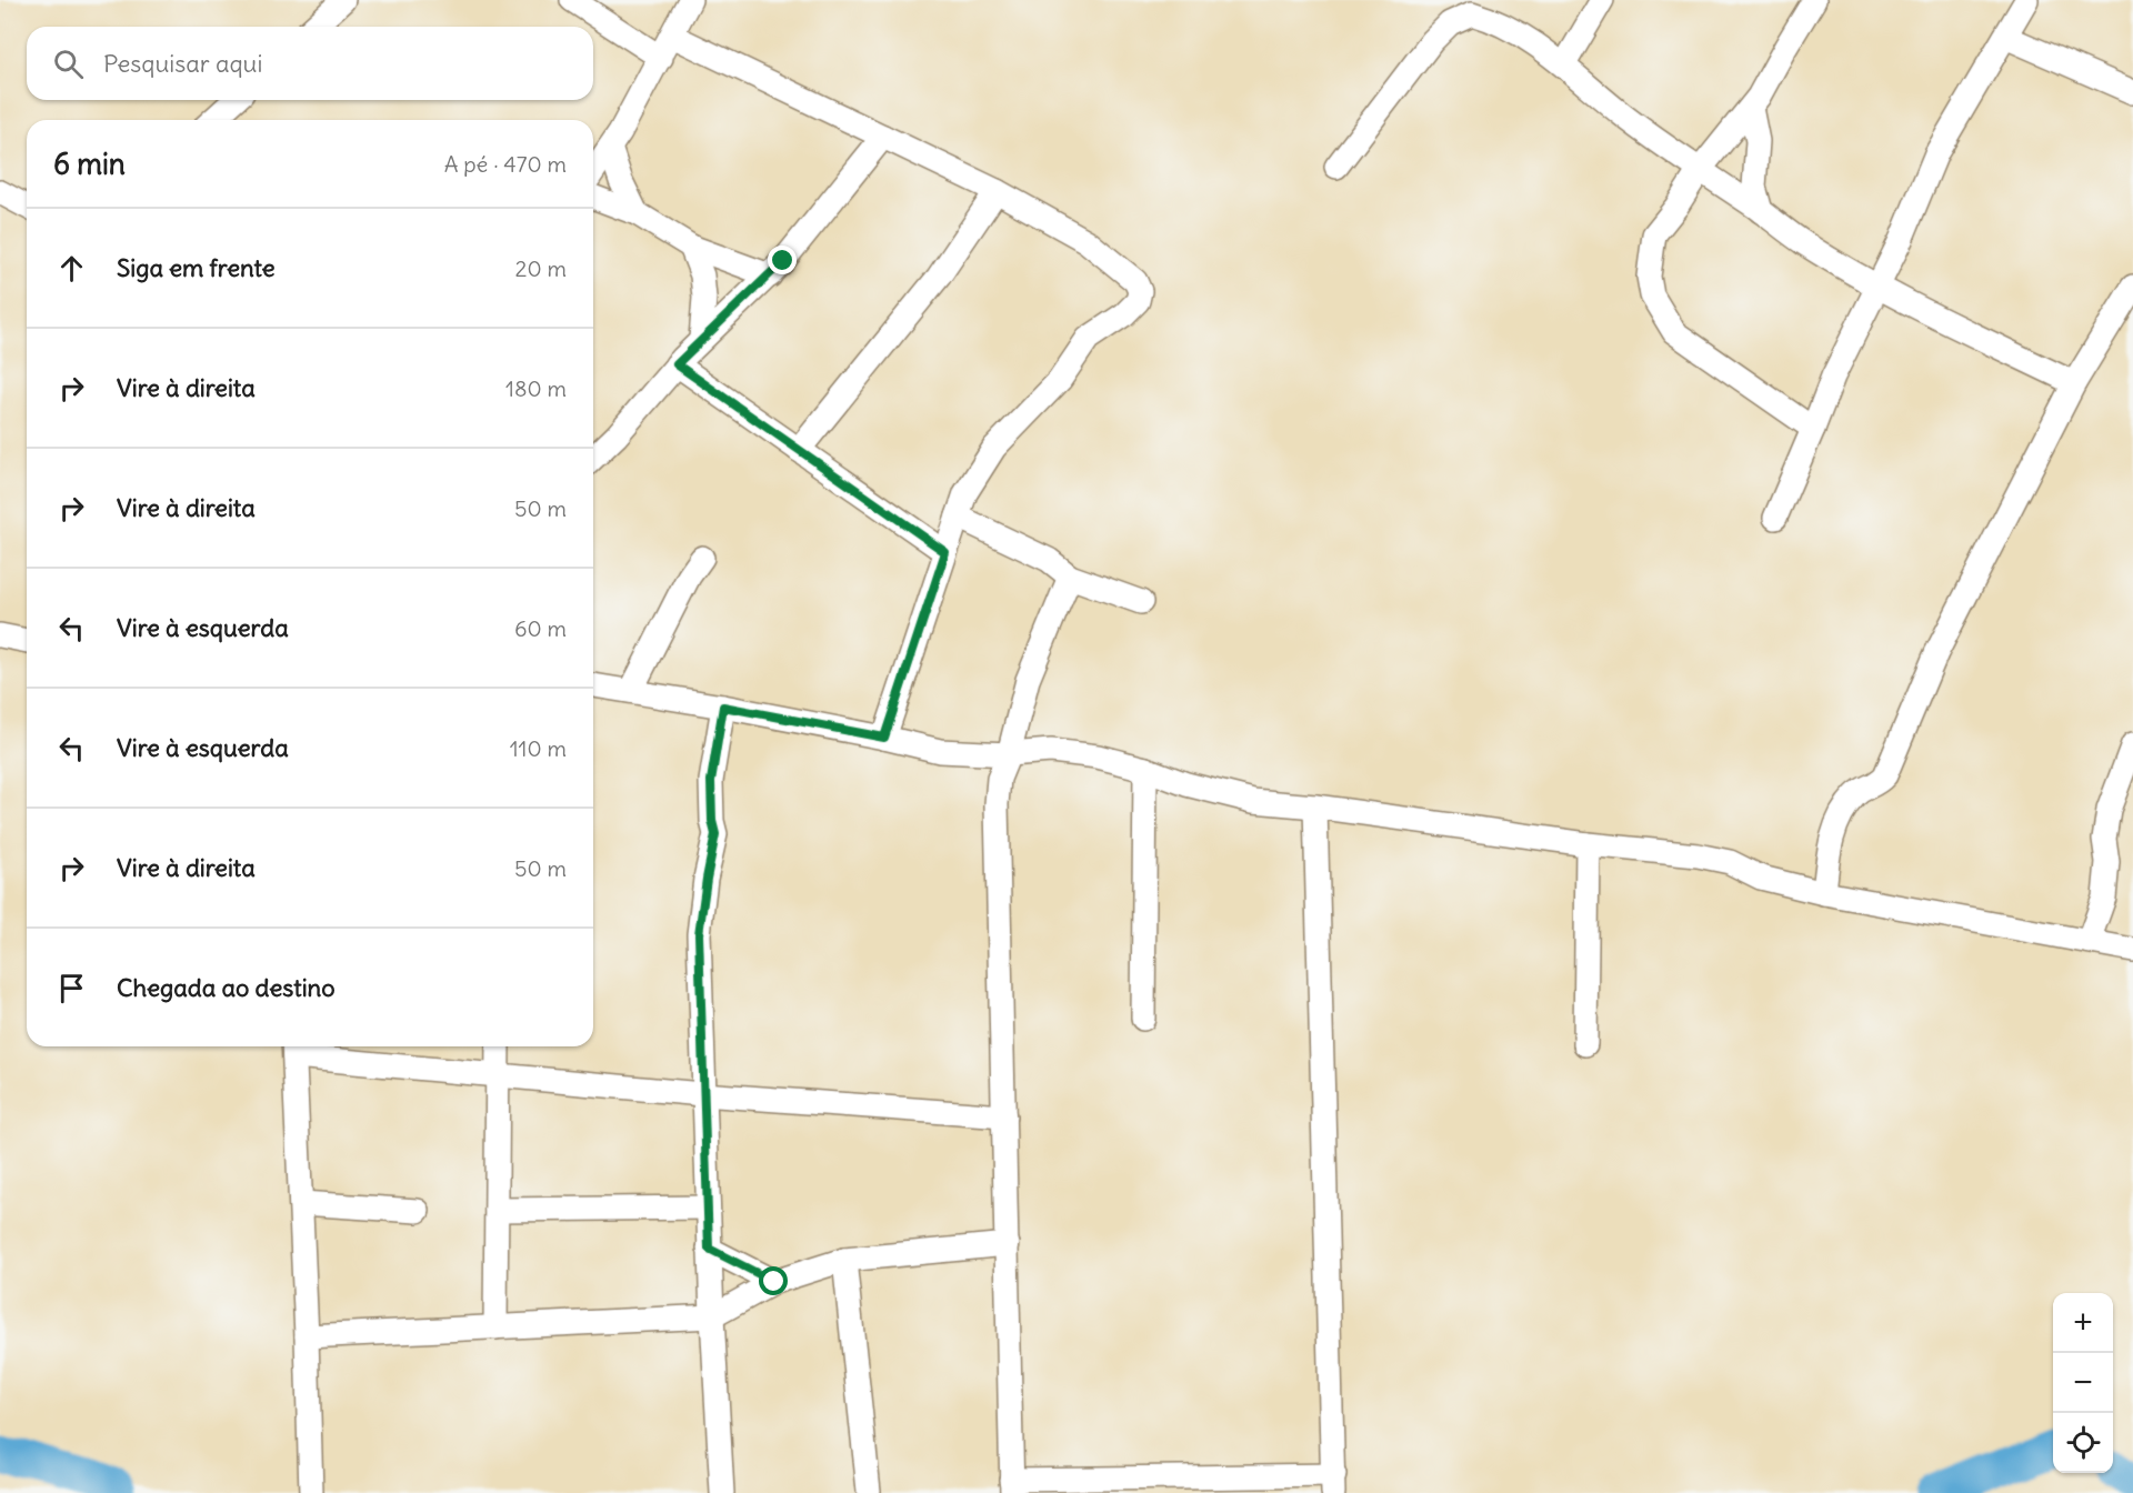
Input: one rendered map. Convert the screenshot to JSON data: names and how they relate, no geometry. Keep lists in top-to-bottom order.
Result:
{
  "page": {
    "search": "Pesquisar aqui",
    "heading": ["6 min", "A pé · 470 m"],
    "list": [
      ["Siga em frente", "20 m"],
      ["Vire à direita", "180 m"],
      ["Vire à direita", "50 m"],
      ["Vire à esquerda", "60 m"],
      ["Vire à esquerda", "110 m"],
      ["Vire à direita", "50 m"],
      "Chegada ao destino"
    ],
    "map_buttons": ["+", "−"]
  }
}
